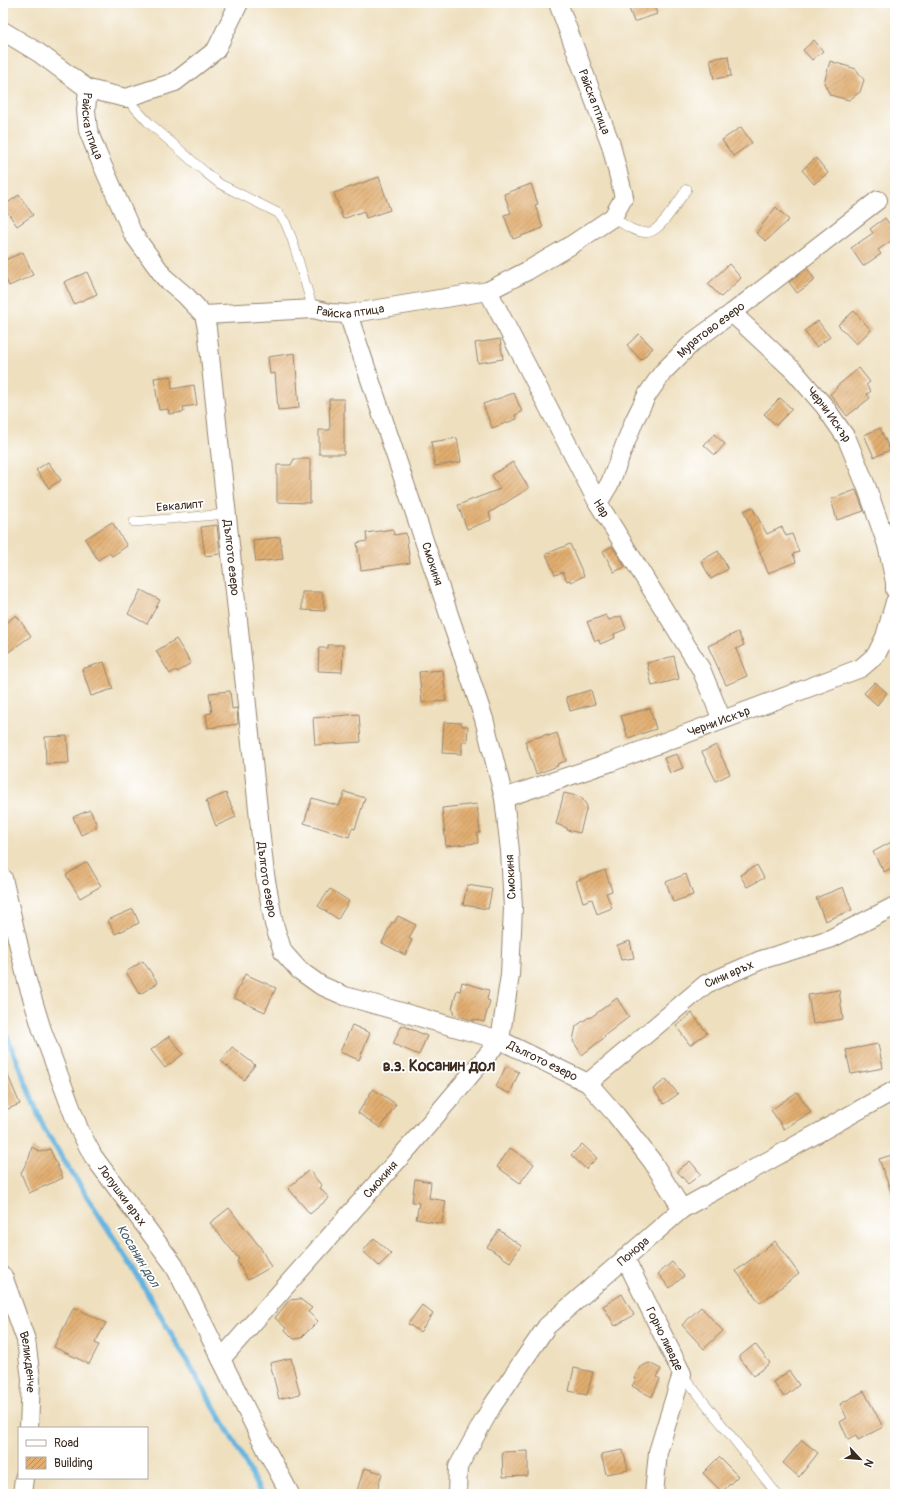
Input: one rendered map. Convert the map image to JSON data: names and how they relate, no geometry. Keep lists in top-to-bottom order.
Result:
{
  "streets": {
    "street": [
      "Райска птица",
      "Муратово езеро",
      "Черни Искър",
      "Нар",
      "Дългото езеро",
      "Смокиня",
      "Сини връх",
      "Лопушки връх",
      "Понора",
      "Горно ливаде",
      "Великденче"
    ],
    "lane": ["Евкалипт"]
  },
  "crossings": [
    ["Райска птица", "Нар"],
    ["Райска птица", "Дългото езеро"],
    ["Райска птица", "Смокиня"],
    ["Муратово езеро", "Черни Искър"],
    ["Муратово езеро", "Нар"],
    ["Черни Искър", "Нар"],
    ["Черни Искър", "Смокиня"],
    ["Евкалипт", "Дългото езеро"],
    ["Дългото езеро", "Смокиня"],
    ["Дългото езеро", "Сини връх"],
    ["Дългото езеро", "Понора"],
    ["Смокиня", "Лопушки връх"],
    ["Понора", "Горно ливаде"]
  ],
  "districts": ["в.з. Косанин дол"],
  "water": ["Косанин дол"],
  "legend": ["Road", "Building"],
  "north": "bottom right"
}
